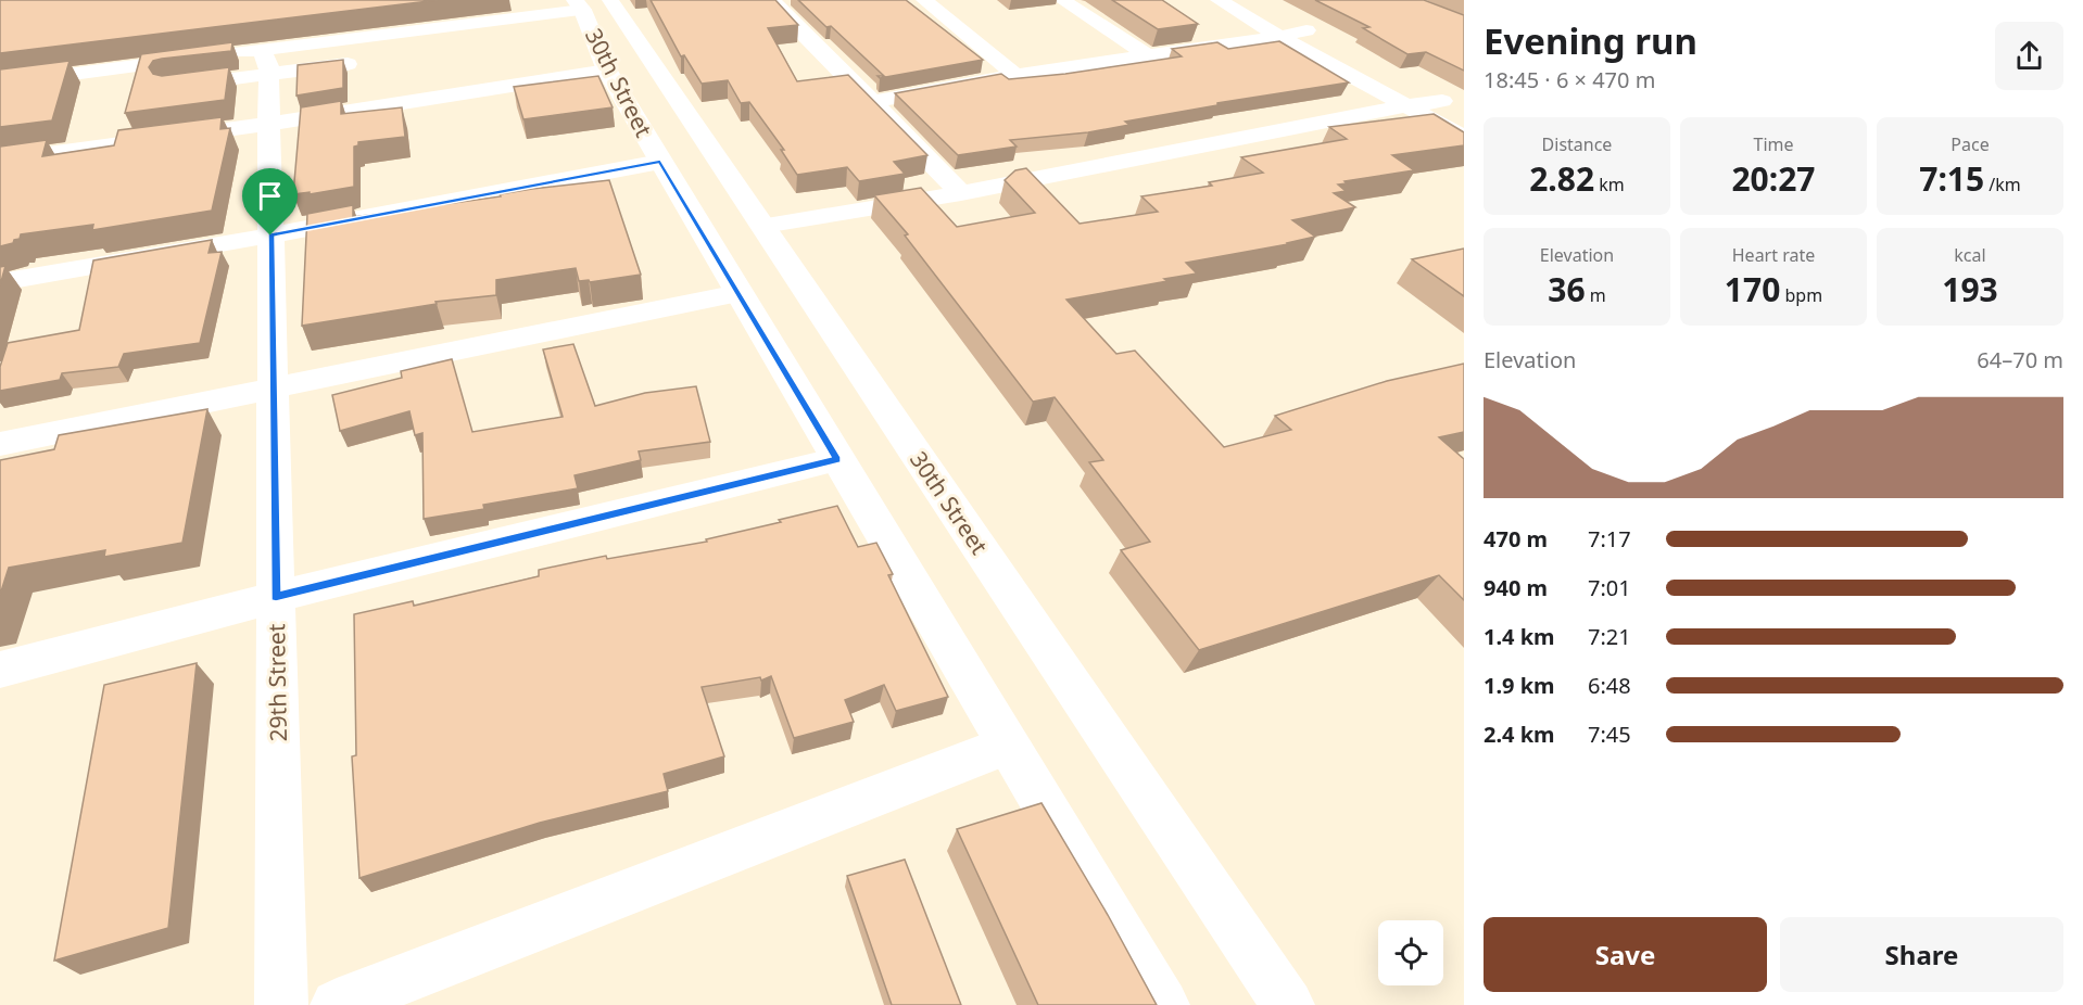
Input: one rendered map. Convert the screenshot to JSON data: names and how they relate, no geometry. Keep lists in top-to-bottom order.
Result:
{
  "streets": {
    "street": ["30th Street", "29th Street"]
  },
  "page": {
    "heading": ["Evening run", "18:45 · 6 × 470 m"],
    "stats": [
      ["Distance", "2.82 km"],
      ["Time", "20:27"],
      ["Pace", "7:15 /km"],
      ["Elevation", "36 m"],
      ["Heart rate", "170 bpm"],
      ["kcal", "193"]
    ],
    "chart": ["Elevation", "64–70 m"],
    "list": [
      {
        "name": "470 m",
        "note": "7:17"
      },
      {
        "name": "940 m",
        "note": "7:01"
      },
      {
        "name": "1.4 km",
        "note": "7:21"
      },
      {
        "name": "1.9 km",
        "note": "6:48"
      },
      {
        "name": "2.4 km",
        "note": "7:45"
      }
    ],
    "buttons": ["Save", "Share"]
  }
}
